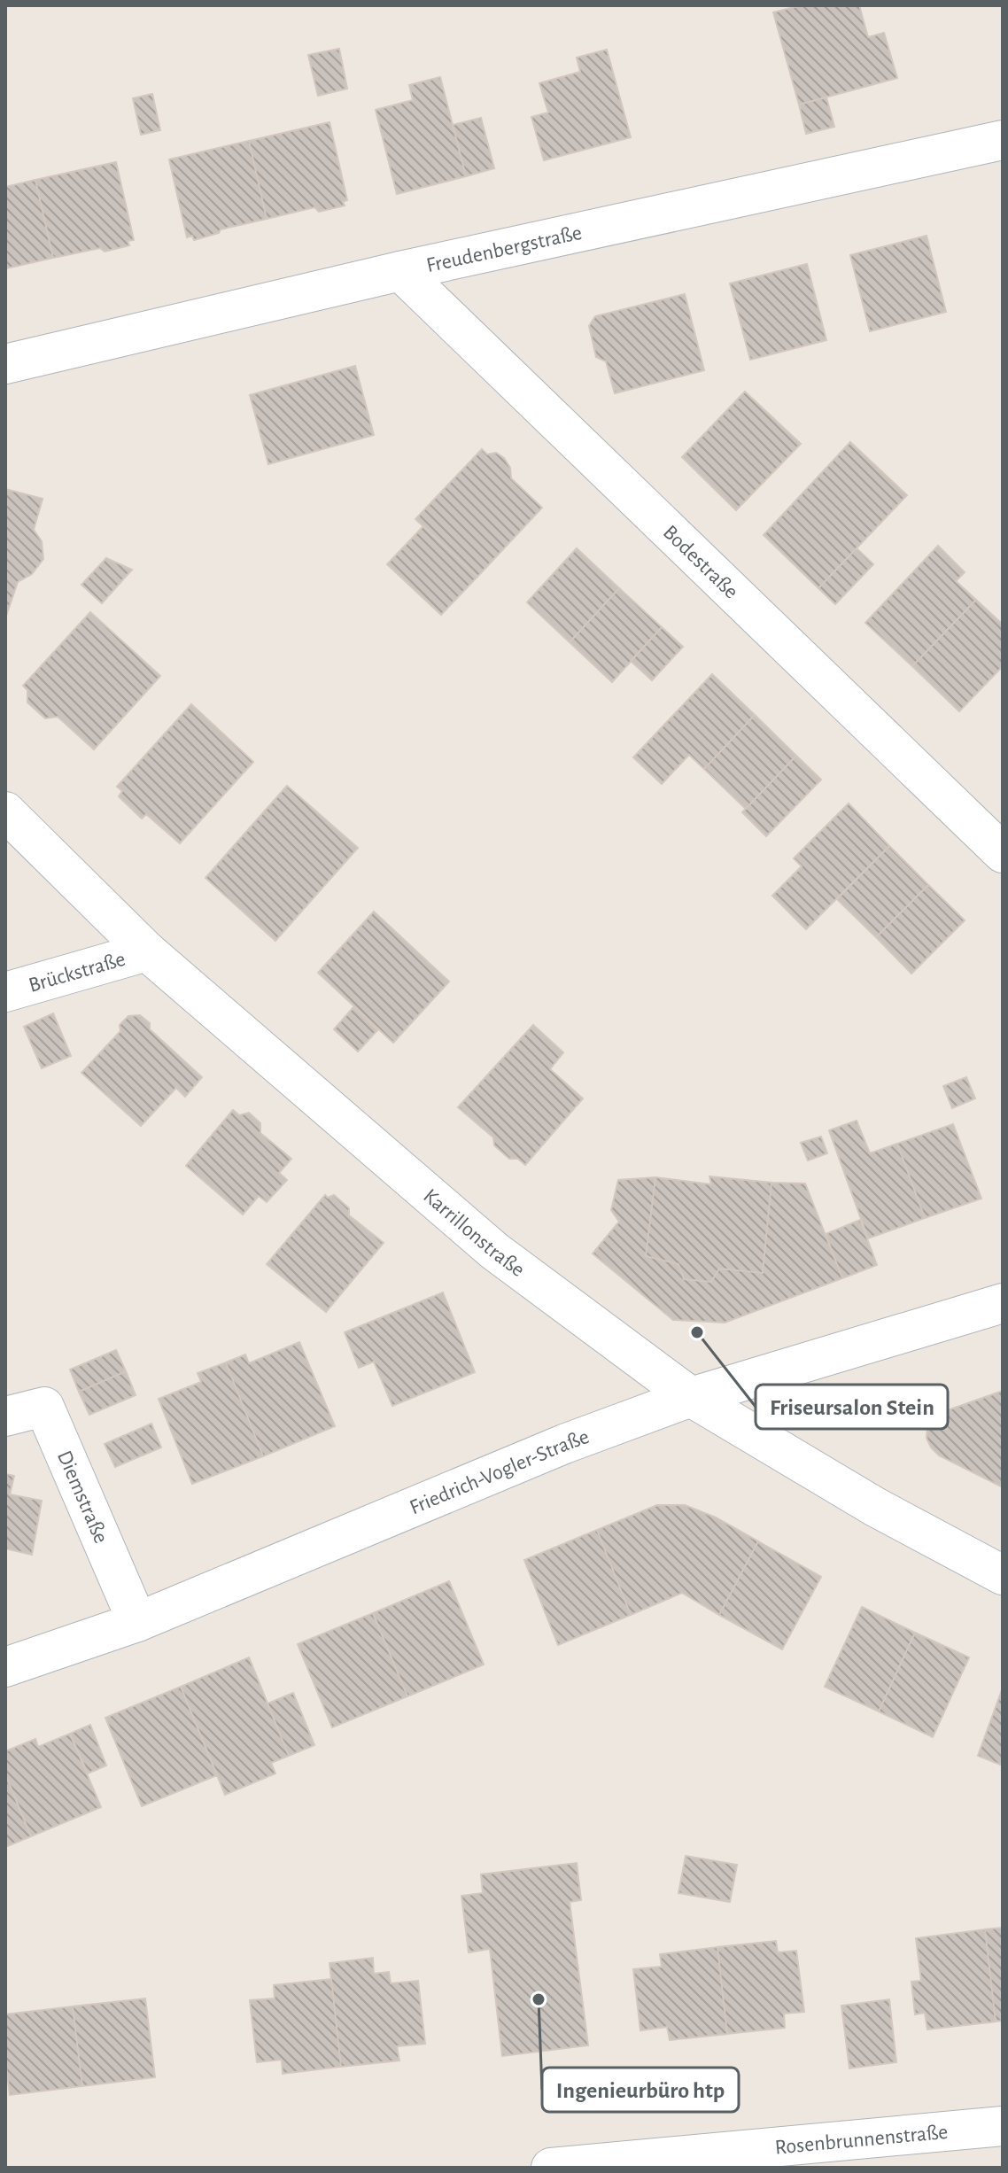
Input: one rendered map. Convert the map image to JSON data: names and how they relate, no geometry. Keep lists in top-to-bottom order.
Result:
{
  "streets": {
    "street": [
      "Freudenbergstraße",
      "Bodestraße",
      "Brückstraße",
      "Karrillonstraße",
      "Friedrich-Vogler-Straße",
      "Diemstraße",
      "Rosenbrunnenstraße"
    ]
  },
  "crossings": [
    ["Freudenbergstraße", "Bodestraße"],
    ["Brückstraße", "Karrillonstraße"],
    ["Karrillonstraße", "Friedrich-Vogler-Straße"],
    ["Friedrich-Vogler-Straße", "Diemstraße"]
  ],
  "places": ["Friseursalon Stein", "Ingenieurbüro htp"]
}
